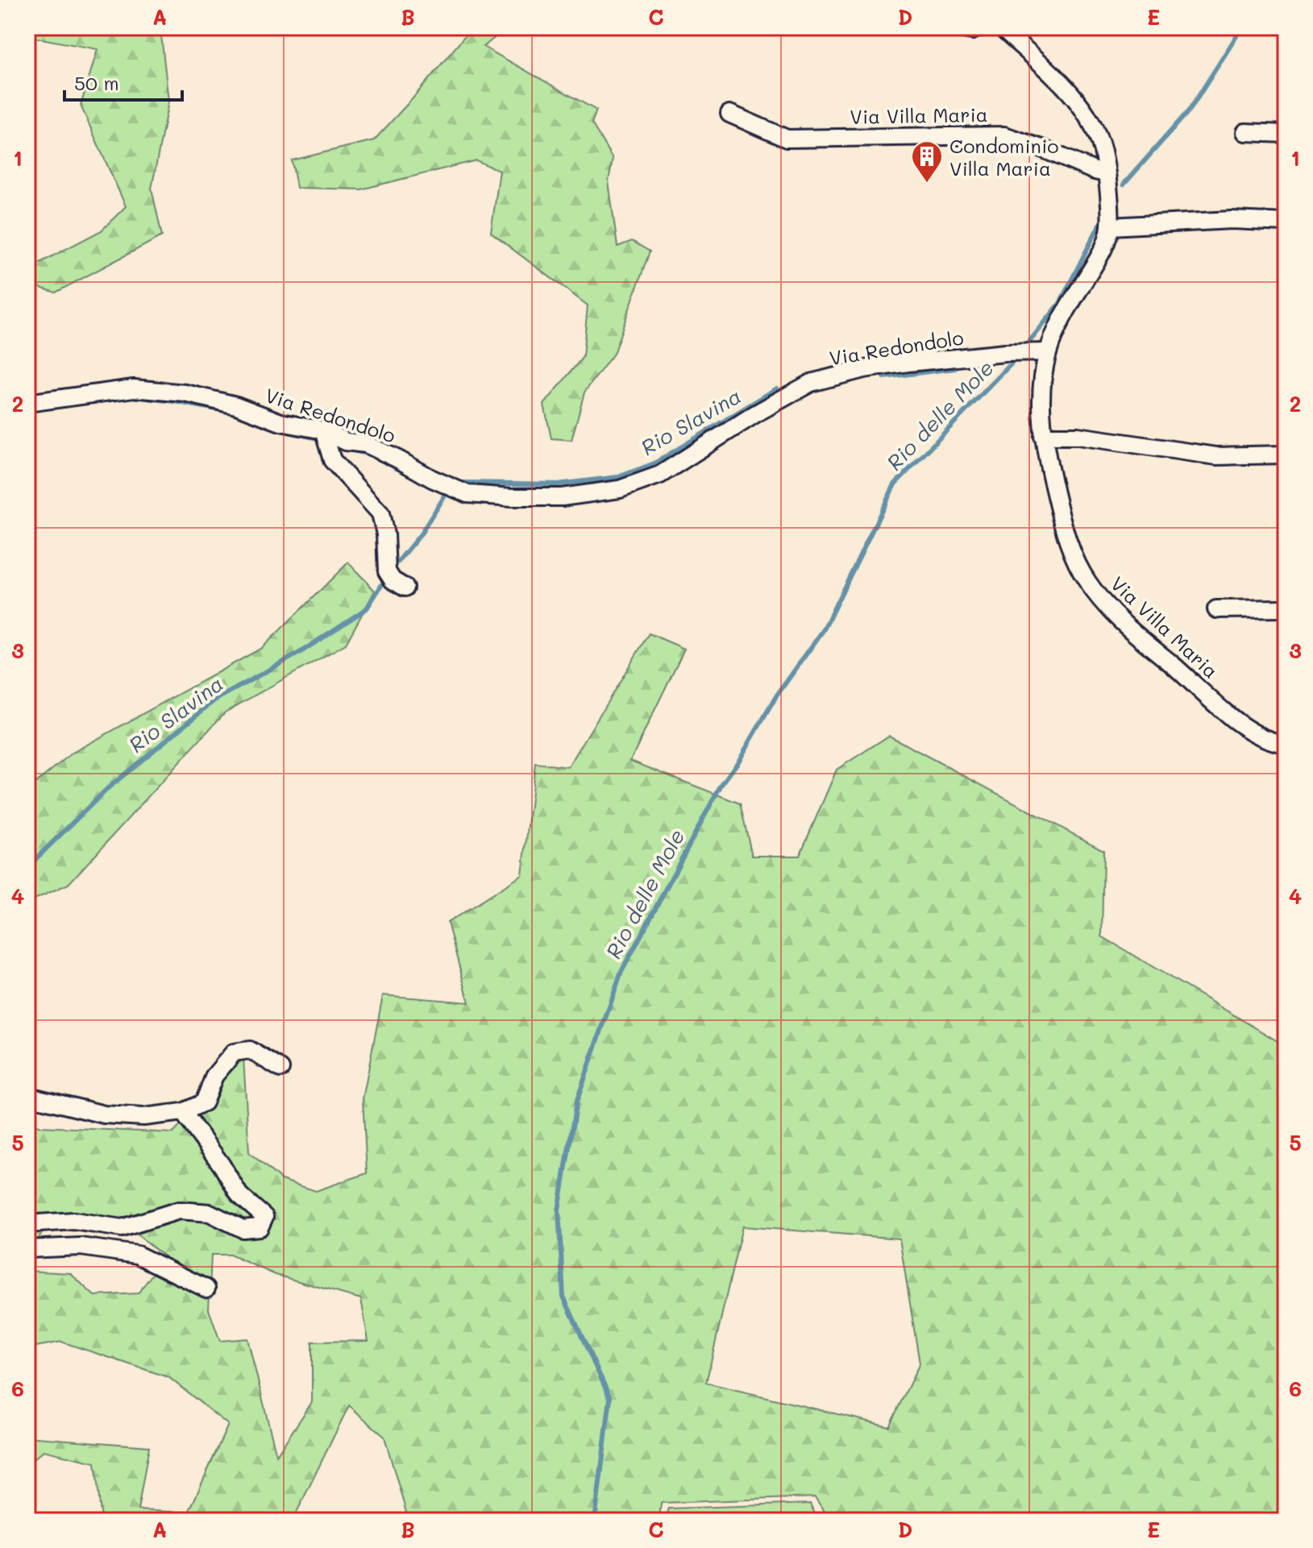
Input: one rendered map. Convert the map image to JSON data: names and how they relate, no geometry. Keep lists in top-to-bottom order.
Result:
{
  "streets": {
    "street": ["Via Villa Maria", "Via Redondolo"]
  },
  "crossings": [
    ["Via Villa Maria", "Via Redondolo"]
  ],
  "water": ["Rio delle Mole", "Rio Slavina"],
  "places": {
    "building": ["Condominio Villa Maria"]
  },
  "scale_bar": "50 m",
  "grid": {
    "columns": [
      "A",
      "B",
      "C",
      "D",
      "E"
    ],
    "rows": [
      "1",
      "2",
      "3",
      "4",
      "5",
      "6"
    ]
  }
}
